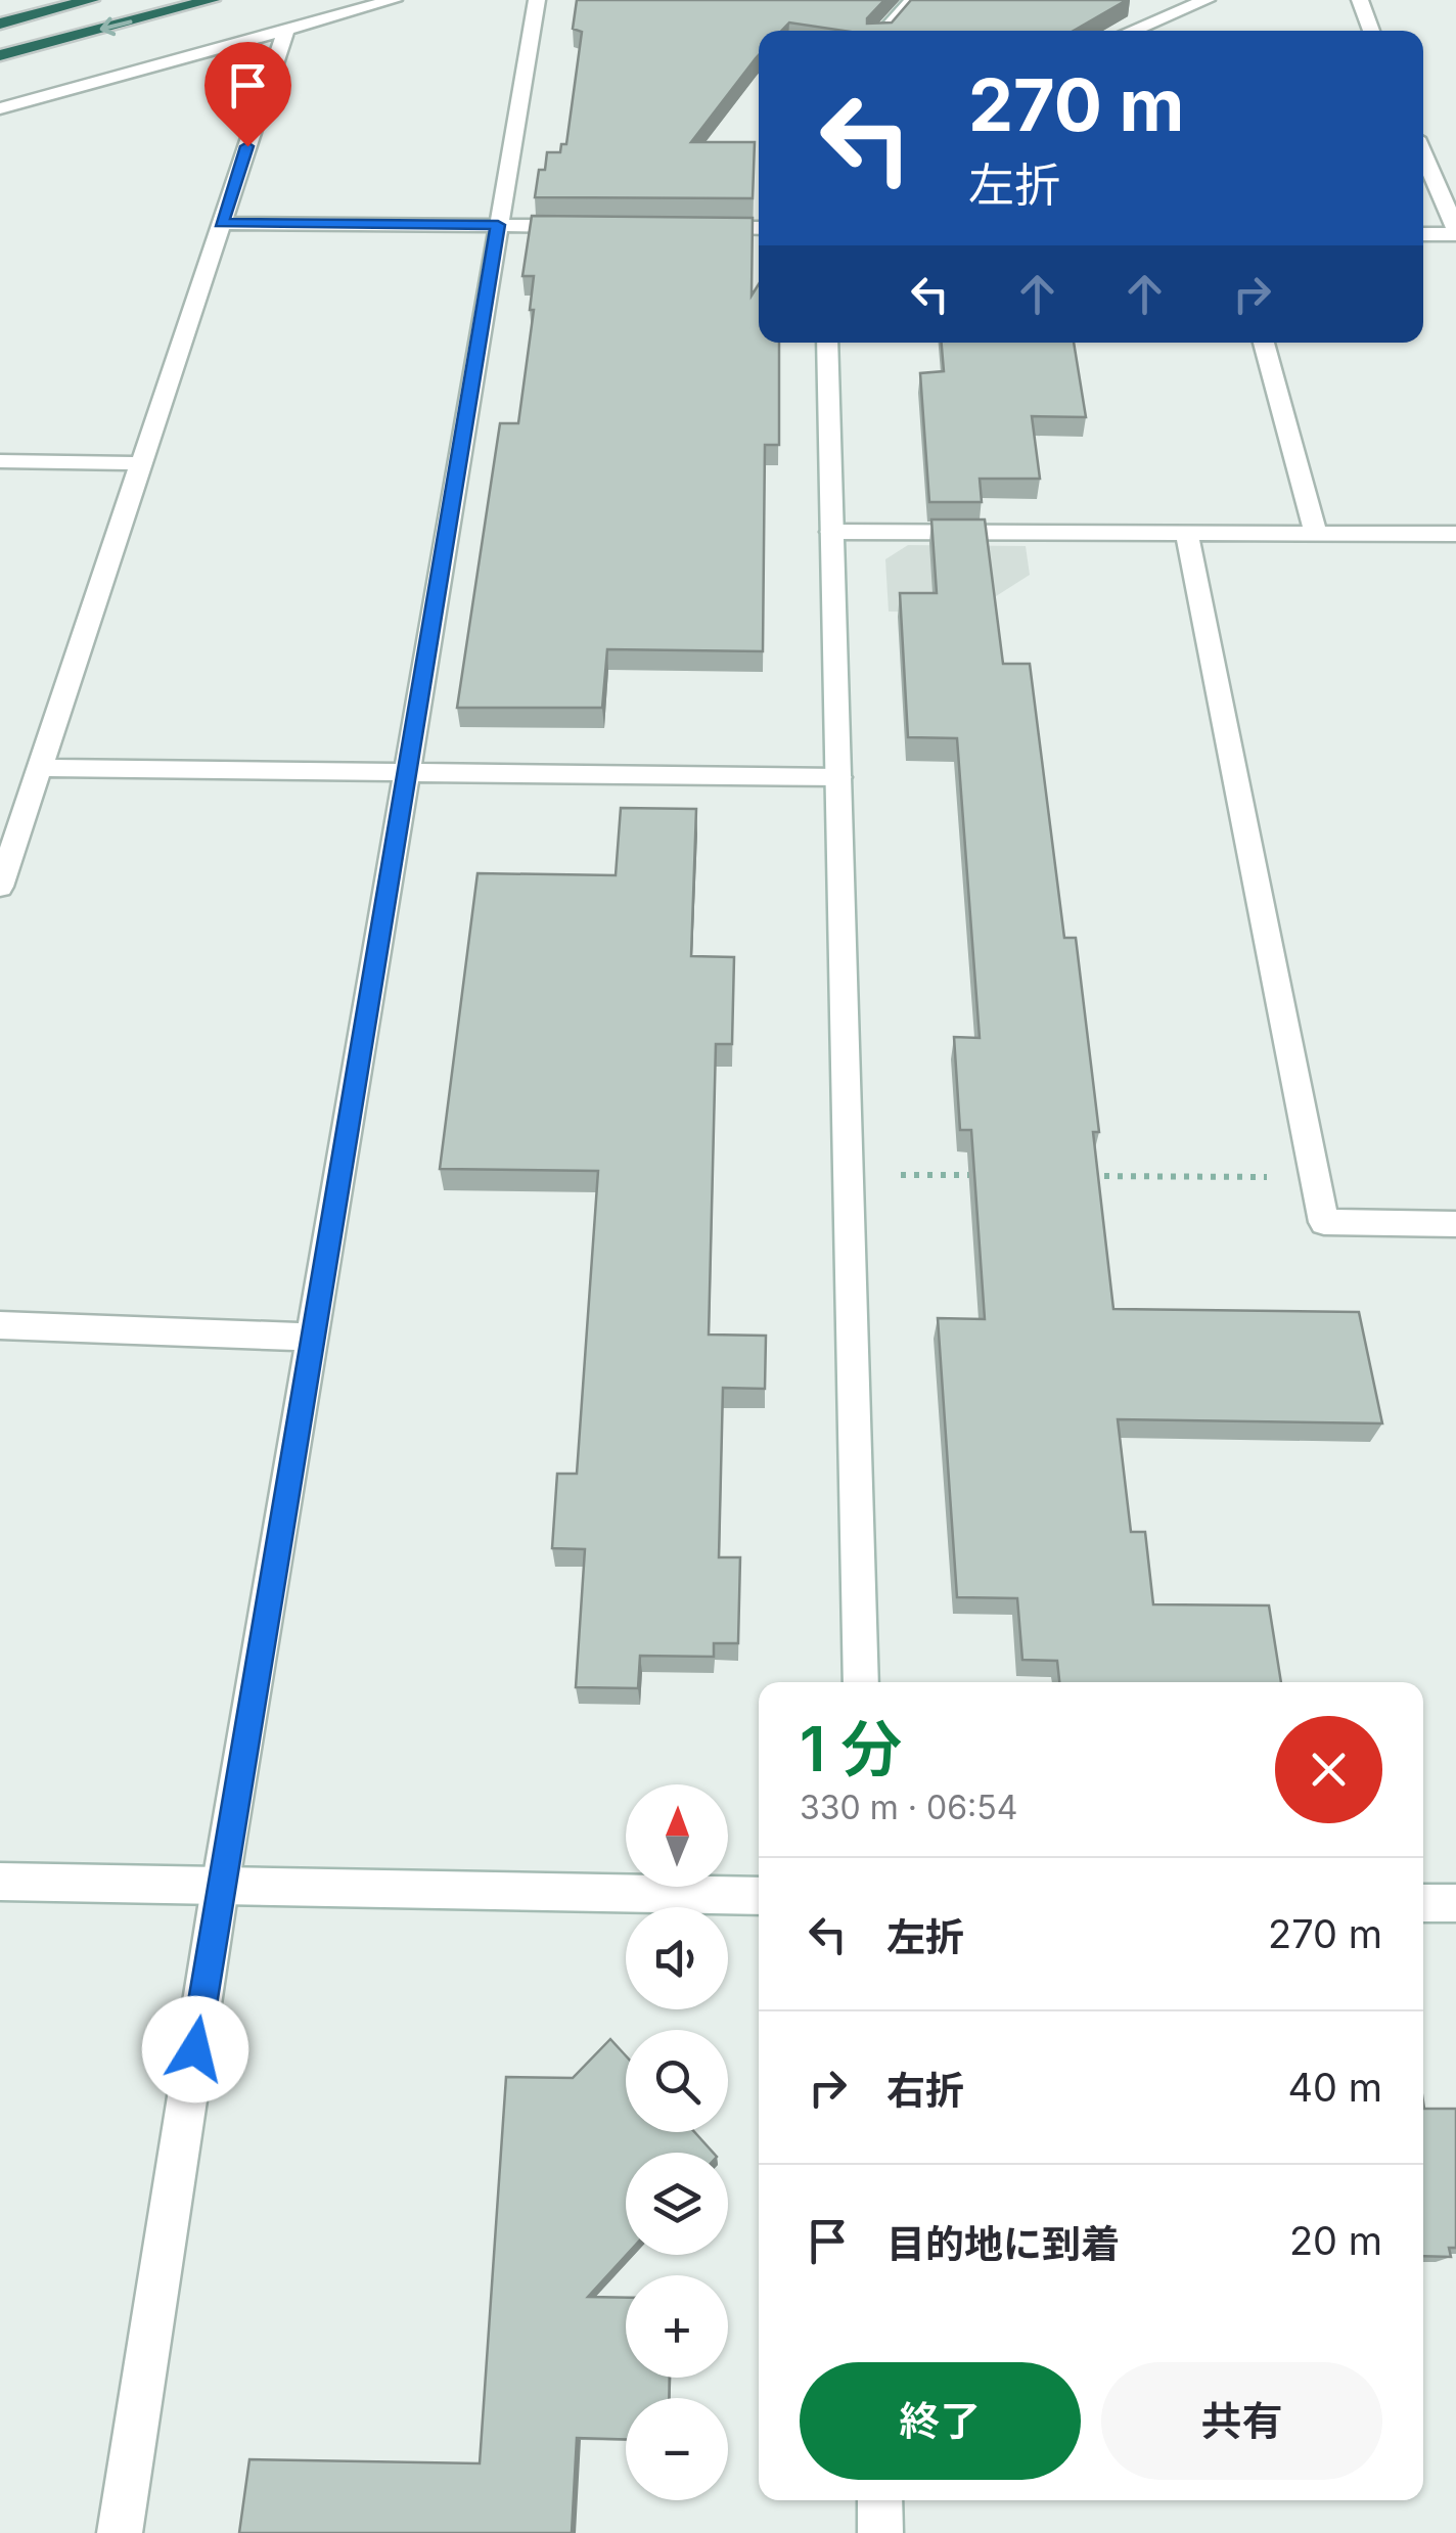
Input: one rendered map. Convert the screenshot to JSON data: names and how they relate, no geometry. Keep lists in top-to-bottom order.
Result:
{
  "north": "top",
  "page": {
    "turn": ["270 m", "左折"],
    "heading": ["1 分", "330 m · 06:54"],
    "map_buttons": ["+", "−"],
    "list": [
      {
        "name": "左折",
        "value": "270 m"
      },
      {
        "name": "右折",
        "value": "40 m"
      },
      {
        "name": "目的地に到着",
        "value": "20 m"
      }
    ],
    "buttons": ["終了", "共有"]
  }
}
